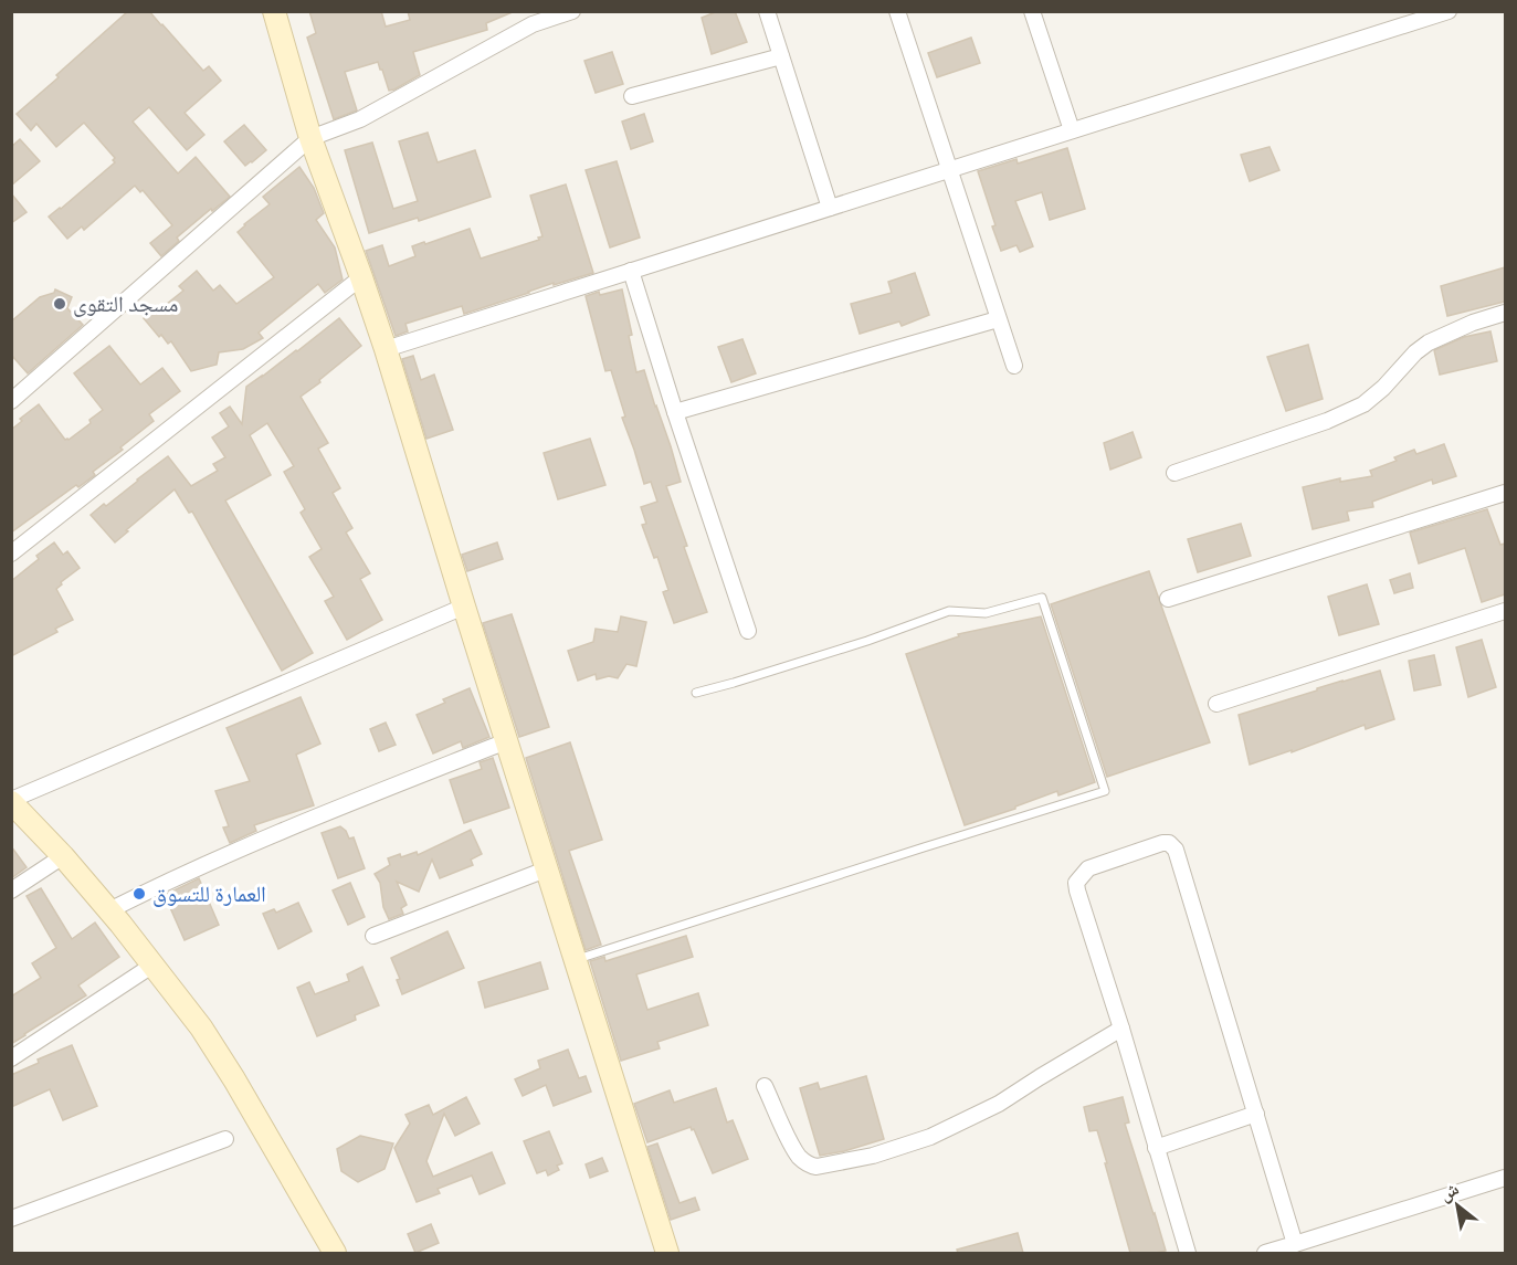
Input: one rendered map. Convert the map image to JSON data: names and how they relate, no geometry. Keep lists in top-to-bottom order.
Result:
{
  "places": ["مسجد التقوى", "العمارة للتسوق"],
  "north": "top left"
}
